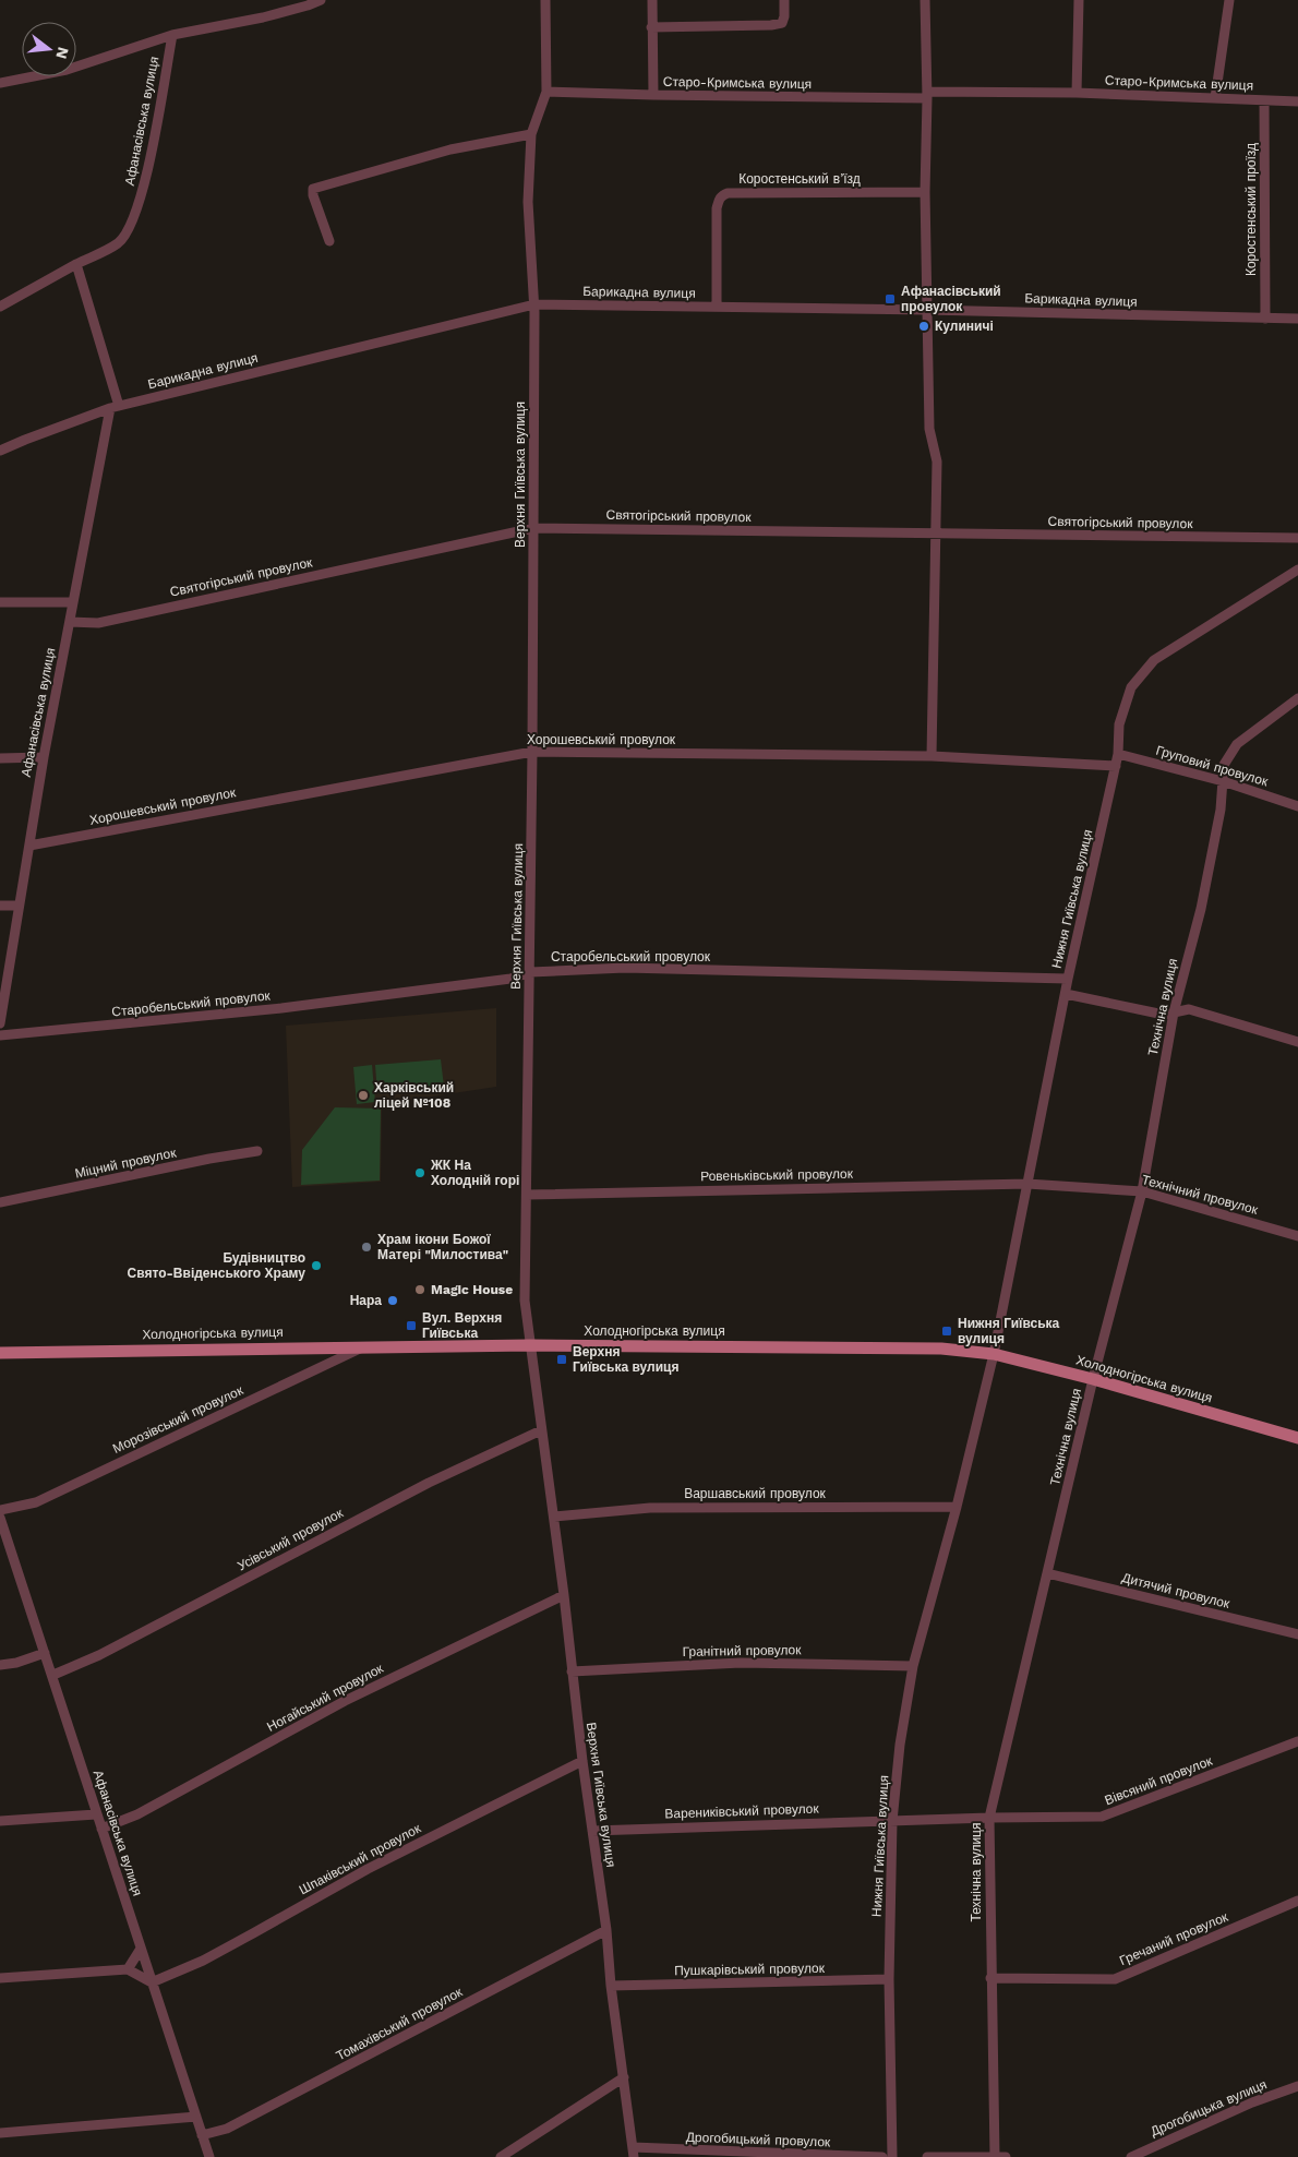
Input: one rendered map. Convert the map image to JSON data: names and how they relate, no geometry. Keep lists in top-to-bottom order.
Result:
{
  "streets": {
    "main road": ["Холодногірська вулиця"],
    "street": [
      "Старо-Кримська вулиця",
      "Афанасівська вулиця",
      "Коростенський в’їзд",
      "Коростенський проїзд",
      "Барикадна вулиця",
      "Верхня Гиївська вулиця",
      "Святогірський провулок",
      "Хорошевський провулок",
      "Груповий провулок",
      "Нижня Гиївська вулиця",
      "Старобельський провулок",
      "Технічна вулиця",
      "Міцний провулок",
      "Ровеньківський провулок",
      "Технічний провулок",
      "Морозівський провулок",
      "Варшавський провулок",
      "Усівський провулок",
      "Дитячий провулок",
      "Гранітний провулок",
      "Ногайський провулок",
      "Вівсяний провулок",
      "Варениківський провулок",
      "Шпаківський провулок",
      "Гречаний провулок",
      "Пушкарівський провулок",
      "Томахівський провулок",
      "Дрогобицька вулиця",
      "Дрогобицький провулок"
    ]
  },
  "crossings": [
    ["Старо-Кримська вулиця", "Коростенський проїзд"],
    ["Старо-Кримська вулиця", "Верхня Гиївська вулиця"],
    ["Афанасівська вулиця", "Барикадна вулиця"],
    ["Афанасівська вулиця", "Святогірський провулок"],
    ["Афанасівська вулиця", "Хорошевський провулок"],
    ["Афанасівська вулиця", "Усівський провулок"],
    ["Афанасівська вулиця", "Ногайський провулок"],
    ["Афанасівська вулиця", "Шпаківський провулок"],
    ["Афанасівська вулиця", "Томахівський провулок"],
    ["Коростенський в’їзд", "Барикадна вулиця"],
    ["Коростенський проїзд", "Барикадна вулиця"],
    ["Барикадна вулиця", "Верхня Гиївська вулиця"],
    ["Верхня Гиївська вулиця", "Святогірський провулок"],
    ["Верхня Гиївська вулиця", "Хорошевський провулок"],
    ["Верхня Гиївська вулиця", "Старобельський провулок"],
    ["Верхня Гиївська вулиця", "Ровеньківський провулок"],
    ["Верхня Гиївська вулиця", "Холодногірська вулиця"],
    ["Верхня Гиївська вулиця", "Варшавський провулок"],
    ["Верхня Гиївська вулиця", "Усівський провулок"],
    ["Верхня Гиївська вулиця", "Гранітний провулок"],
    ["Верхня Гиївська вулиця", "Ногайський провулок"],
    ["Верхня Гиївська вулиця", "Варениківський провулок"],
    ["Верхня Гиївська вулиця", "Шпаківський провулок"],
    ["Верхня Гиївська вулиця", "Пушкарівський провулок"],
    ["Верхня Гиївська вулиця", "Томахівський провулок"],
    ["Верхня Гиївська вулиця", "Дрогобицький провулок"],
    ["Хорошевський провулок", "Нижня Гиївська вулиця"],
    ["Груповий провулок", "Нижня Гиївська вулиця"],
    ["Груповий провулок", "Технічна вулиця"],
    ["Нижня Гиївська вулиця", "Старобельський провулок"],
    ["Нижня Гиївська вулиця", "Ровеньківський провулок"],
    ["Нижня Гиївська вулиця", "Технічний провулок"],
    ["Нижня Гиївська вулиця", "Холодногірська вулиця"],
    ["Нижня Гиївська вулиця", "Варшавський провулок"],
    ["Нижня Гиївська вулиця", "Гранітний провулок"],
    ["Нижня Гиївська вулиця", "Вівсяний провулок"],
    ["Нижня Гиївська вулиця", "Варениківський провулок"],
    ["Нижня Гиївська вулиця", "Пушкарівський провулок"],
    ["Технічна вулиця", "Технічний провулок"],
    ["Технічна вулиця", "Холодногірська вулиця"],
    ["Технічна вулиця", "Дитячий провулок"],
    ["Технічна вулиця", "Вівсяний провулок"],
    ["Технічна вулиця", "Гречаний провулок"],
    ["Ровеньківський провулок", "Технічний провулок"],
    ["Холодногірська вулиця", "Морозівський провулок"],
    ["Вівсяний провулок", "Варениківський провулок"]
  ],
  "places": {
    "transit": [
      "Афанасівський провулок",
      "Вул. Верхня Гиївська",
      "Нижня Гиївська вулиця",
      "Верхня Гиївська вулиця"
    ],
    "other": [
      "Кулиничі",
      "Харківський ліцей №108",
      "ЖК На Холодній горі",
      "Храм ікони Божої Матері \"Милостива\"",
      "Будівництво Свято-Ввіденського Храму",
      "Magic House",
      "Нара"
    ]
  },
  "north": "right"
}
